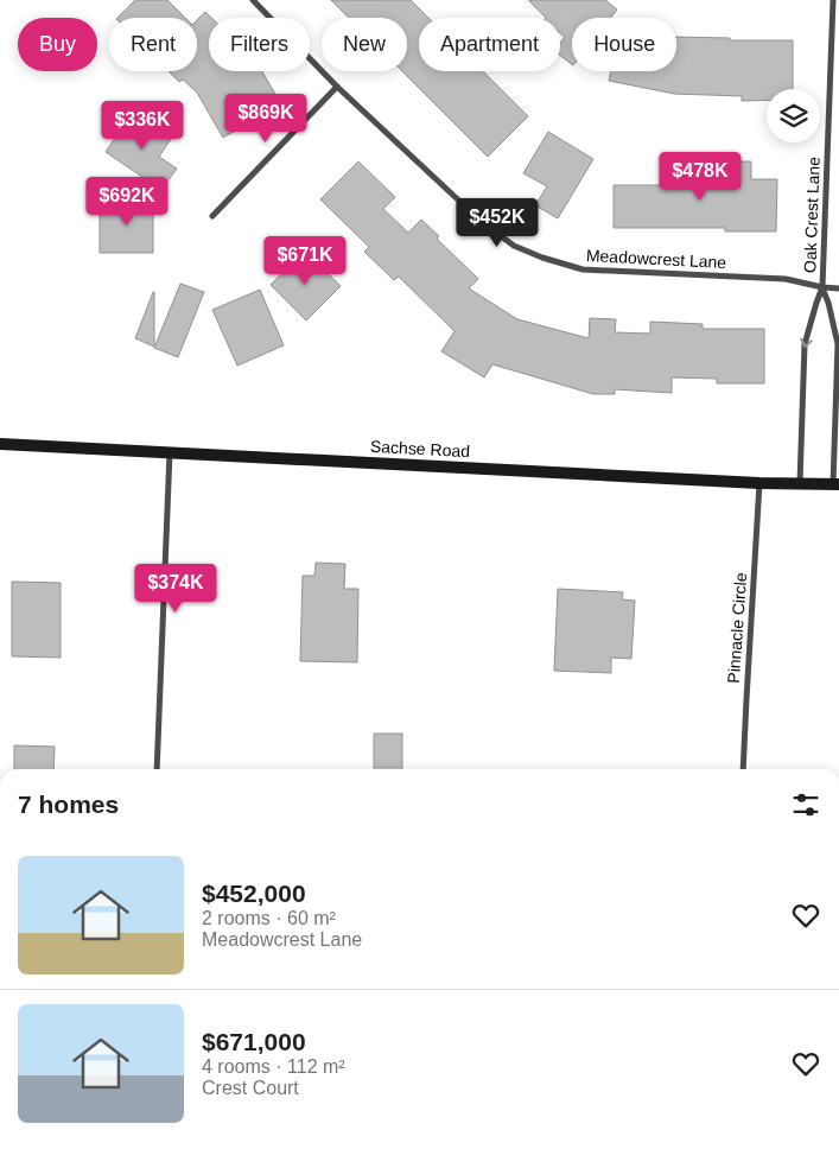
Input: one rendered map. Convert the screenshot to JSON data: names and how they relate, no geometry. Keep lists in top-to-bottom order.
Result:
{
  "streets": {
    "main road": ["Sachse Road"],
    "street": ["Oak Crest Lane", "Meadowcrest Lane", "Pinnacle Circle"]
  },
  "crossings": [
    ["Oak Crest Lane", "Meadowcrest Lane"],
    ["Oak Crest Lane", "Sachse Road"],
    ["Sachse Road", "Pinnacle Circle"]
  ],
  "page": {
    "chip": [
      "Buy",
      "Rent",
      "Filters",
      "New",
      "Apartment",
      "House"
    ],
    "price": [
      "$869K",
      "$336K",
      "$478K",
      "$692K",
      "$452K",
      "$671K",
      "$374K"
    ],
    "heading": "7 homes",
    "list": [
      {
        "name": "$452,000",
        "note": "2 rooms · 60 m² · Meadowcrest Lane"
      },
      {
        "name": "$671,000",
        "note": "4 rooms · 112 m² · Crest Court"
      }
    ]
  }
}
